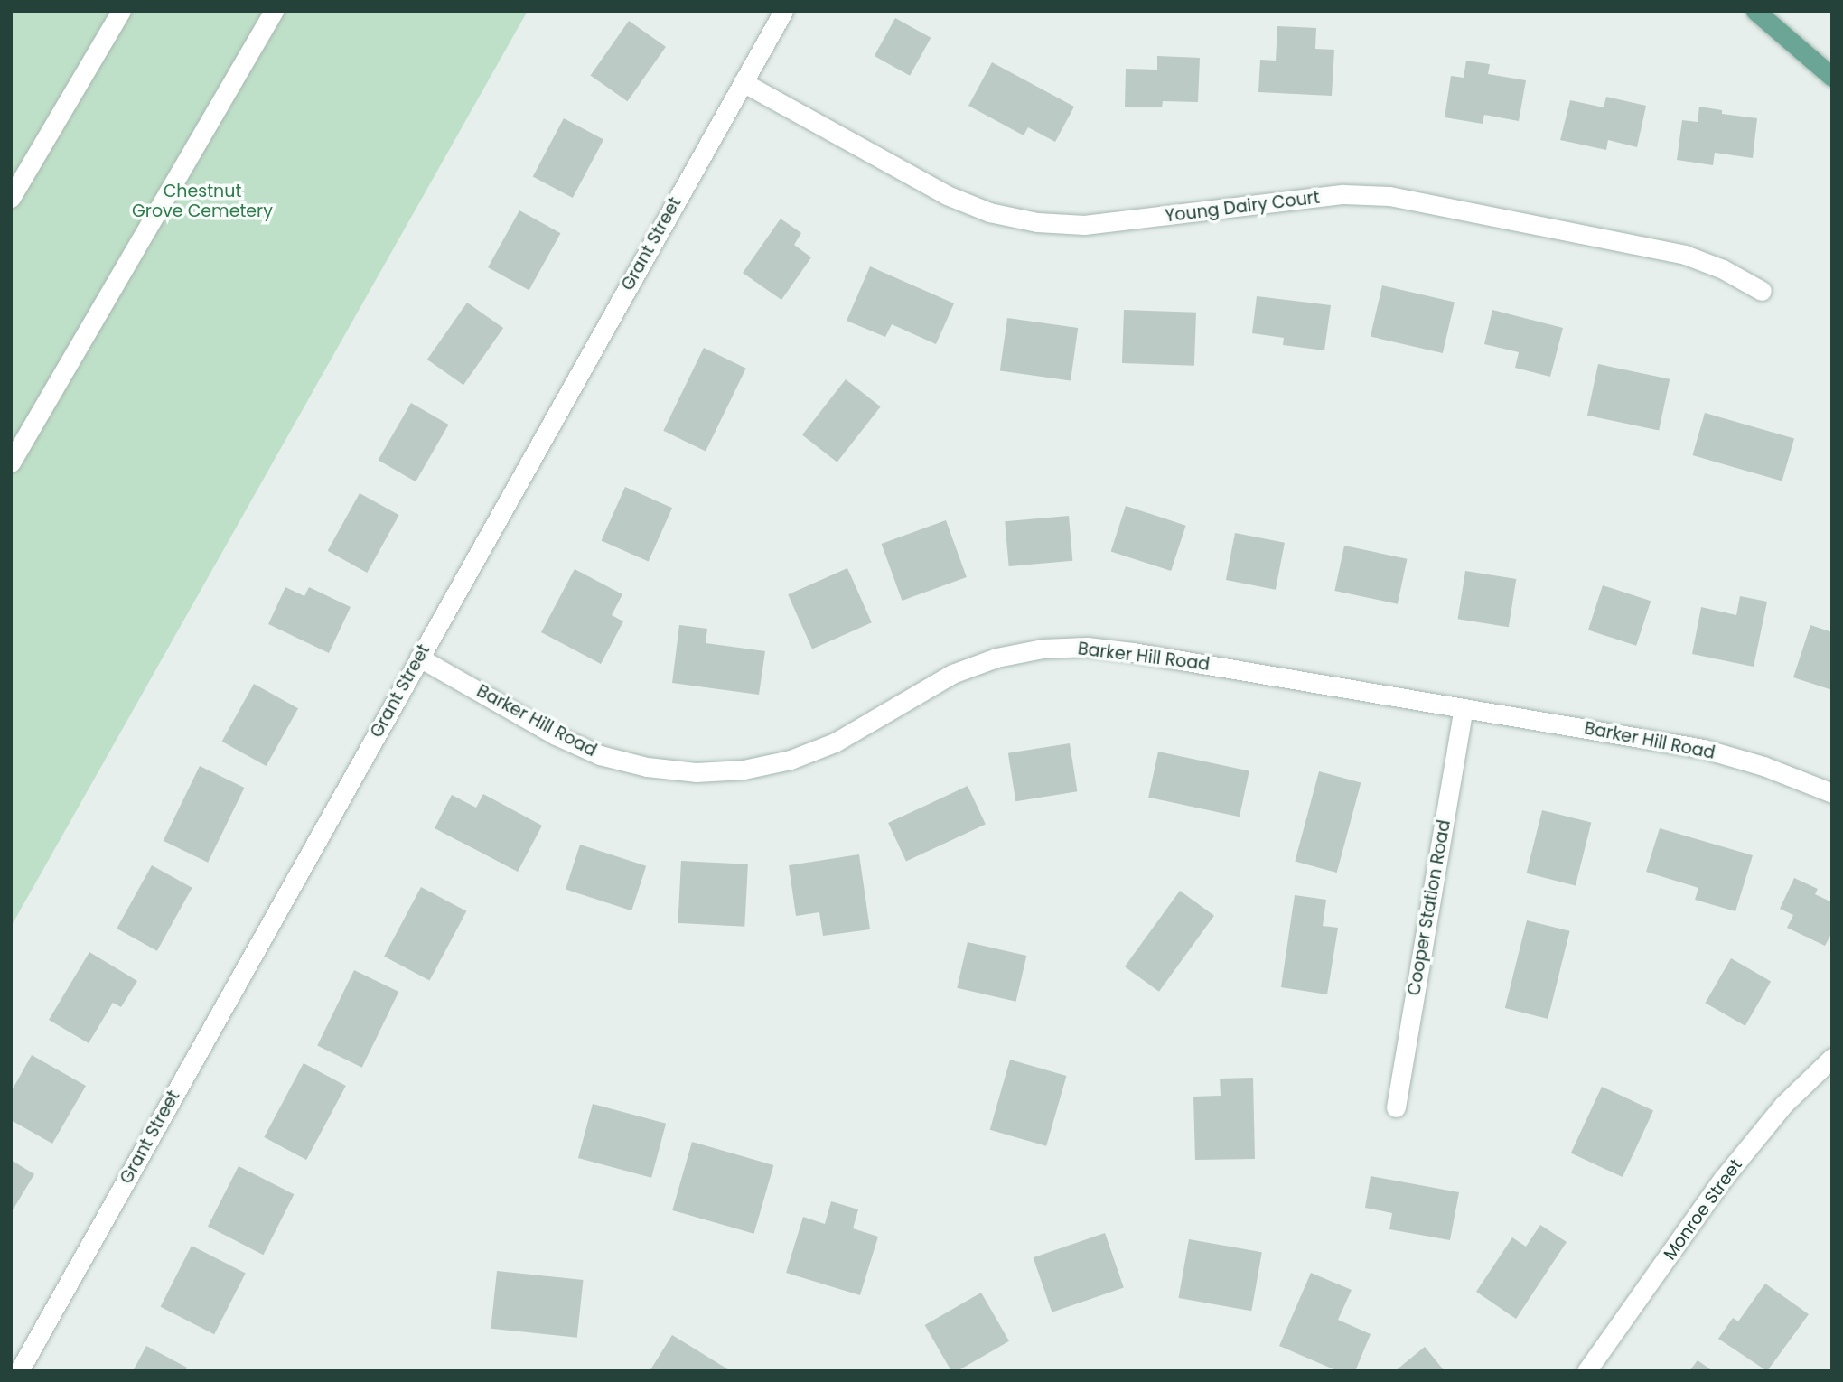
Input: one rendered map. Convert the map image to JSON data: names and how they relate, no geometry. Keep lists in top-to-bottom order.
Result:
{
  "streets": {
    "street": [
      "Young Dairy Court",
      "Grant Street",
      "Barker Hill Road",
      "Cooper Station Road",
      "Monroe Street"
    ]
  },
  "crossings": [
    ["Young Dairy Court", "Grant Street"],
    ["Grant Street", "Barker Hill Road"],
    ["Barker Hill Road", "Cooper Station Road"]
  ],
  "parks": ["Chestnut Grove Cemetery"]
}
